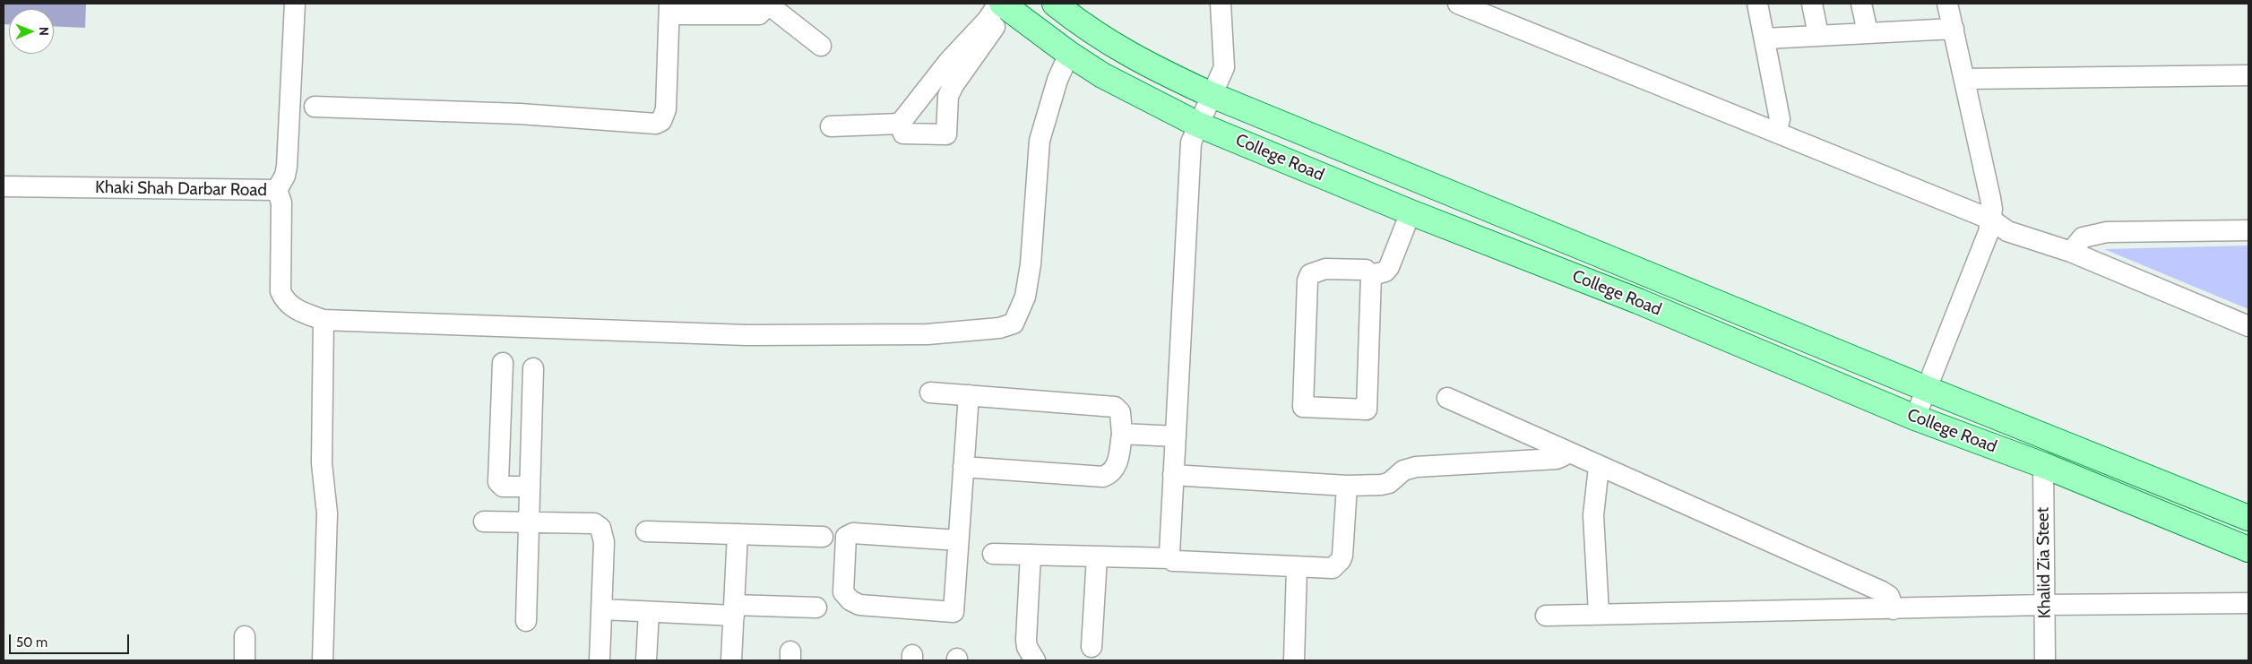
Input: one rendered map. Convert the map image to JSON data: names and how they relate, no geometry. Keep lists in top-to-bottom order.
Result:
{
  "streets": {
    "main road": ["College Road"],
    "street": ["Khaki Shah Darbar Road", "Khalid Zia Steet"]
  },
  "crossings": [
    ["College Road", "Khalid Zia Steet"]
  ],
  "scale_bar": "50 m",
  "north": "right"
}
